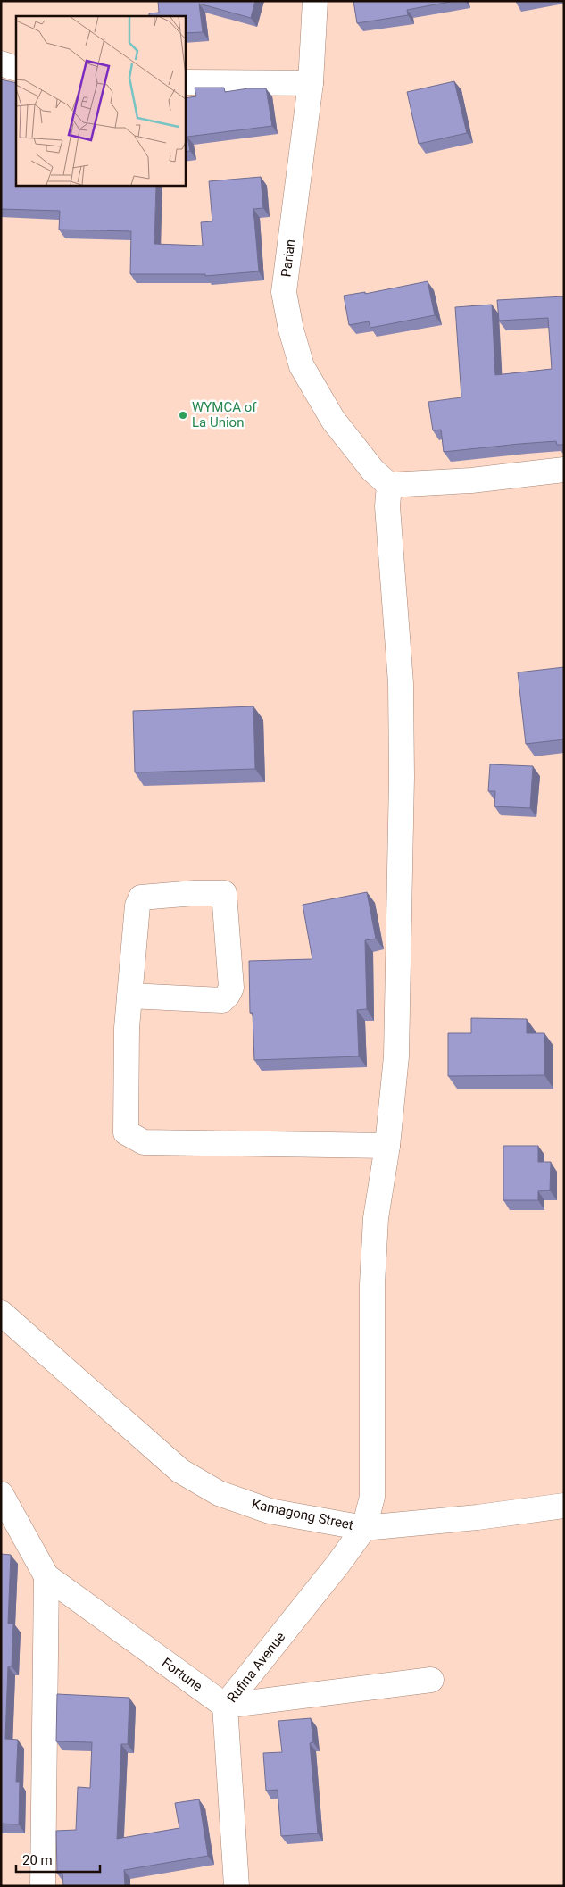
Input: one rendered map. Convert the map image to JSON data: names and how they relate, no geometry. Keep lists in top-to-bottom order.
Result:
{
  "streets": {
    "street": [
      "Parian",
      "Kamagong Street",
      "Rufina Avenue",
      "Fortune"
    ]
  },
  "crossings": [
    ["Kamagong Street", "Rufina Avenue"],
    ["Rufina Avenue", "Fortune"]
  ],
  "places": ["WYMCA of La Union"],
  "scale_bar": "20 m"
}
